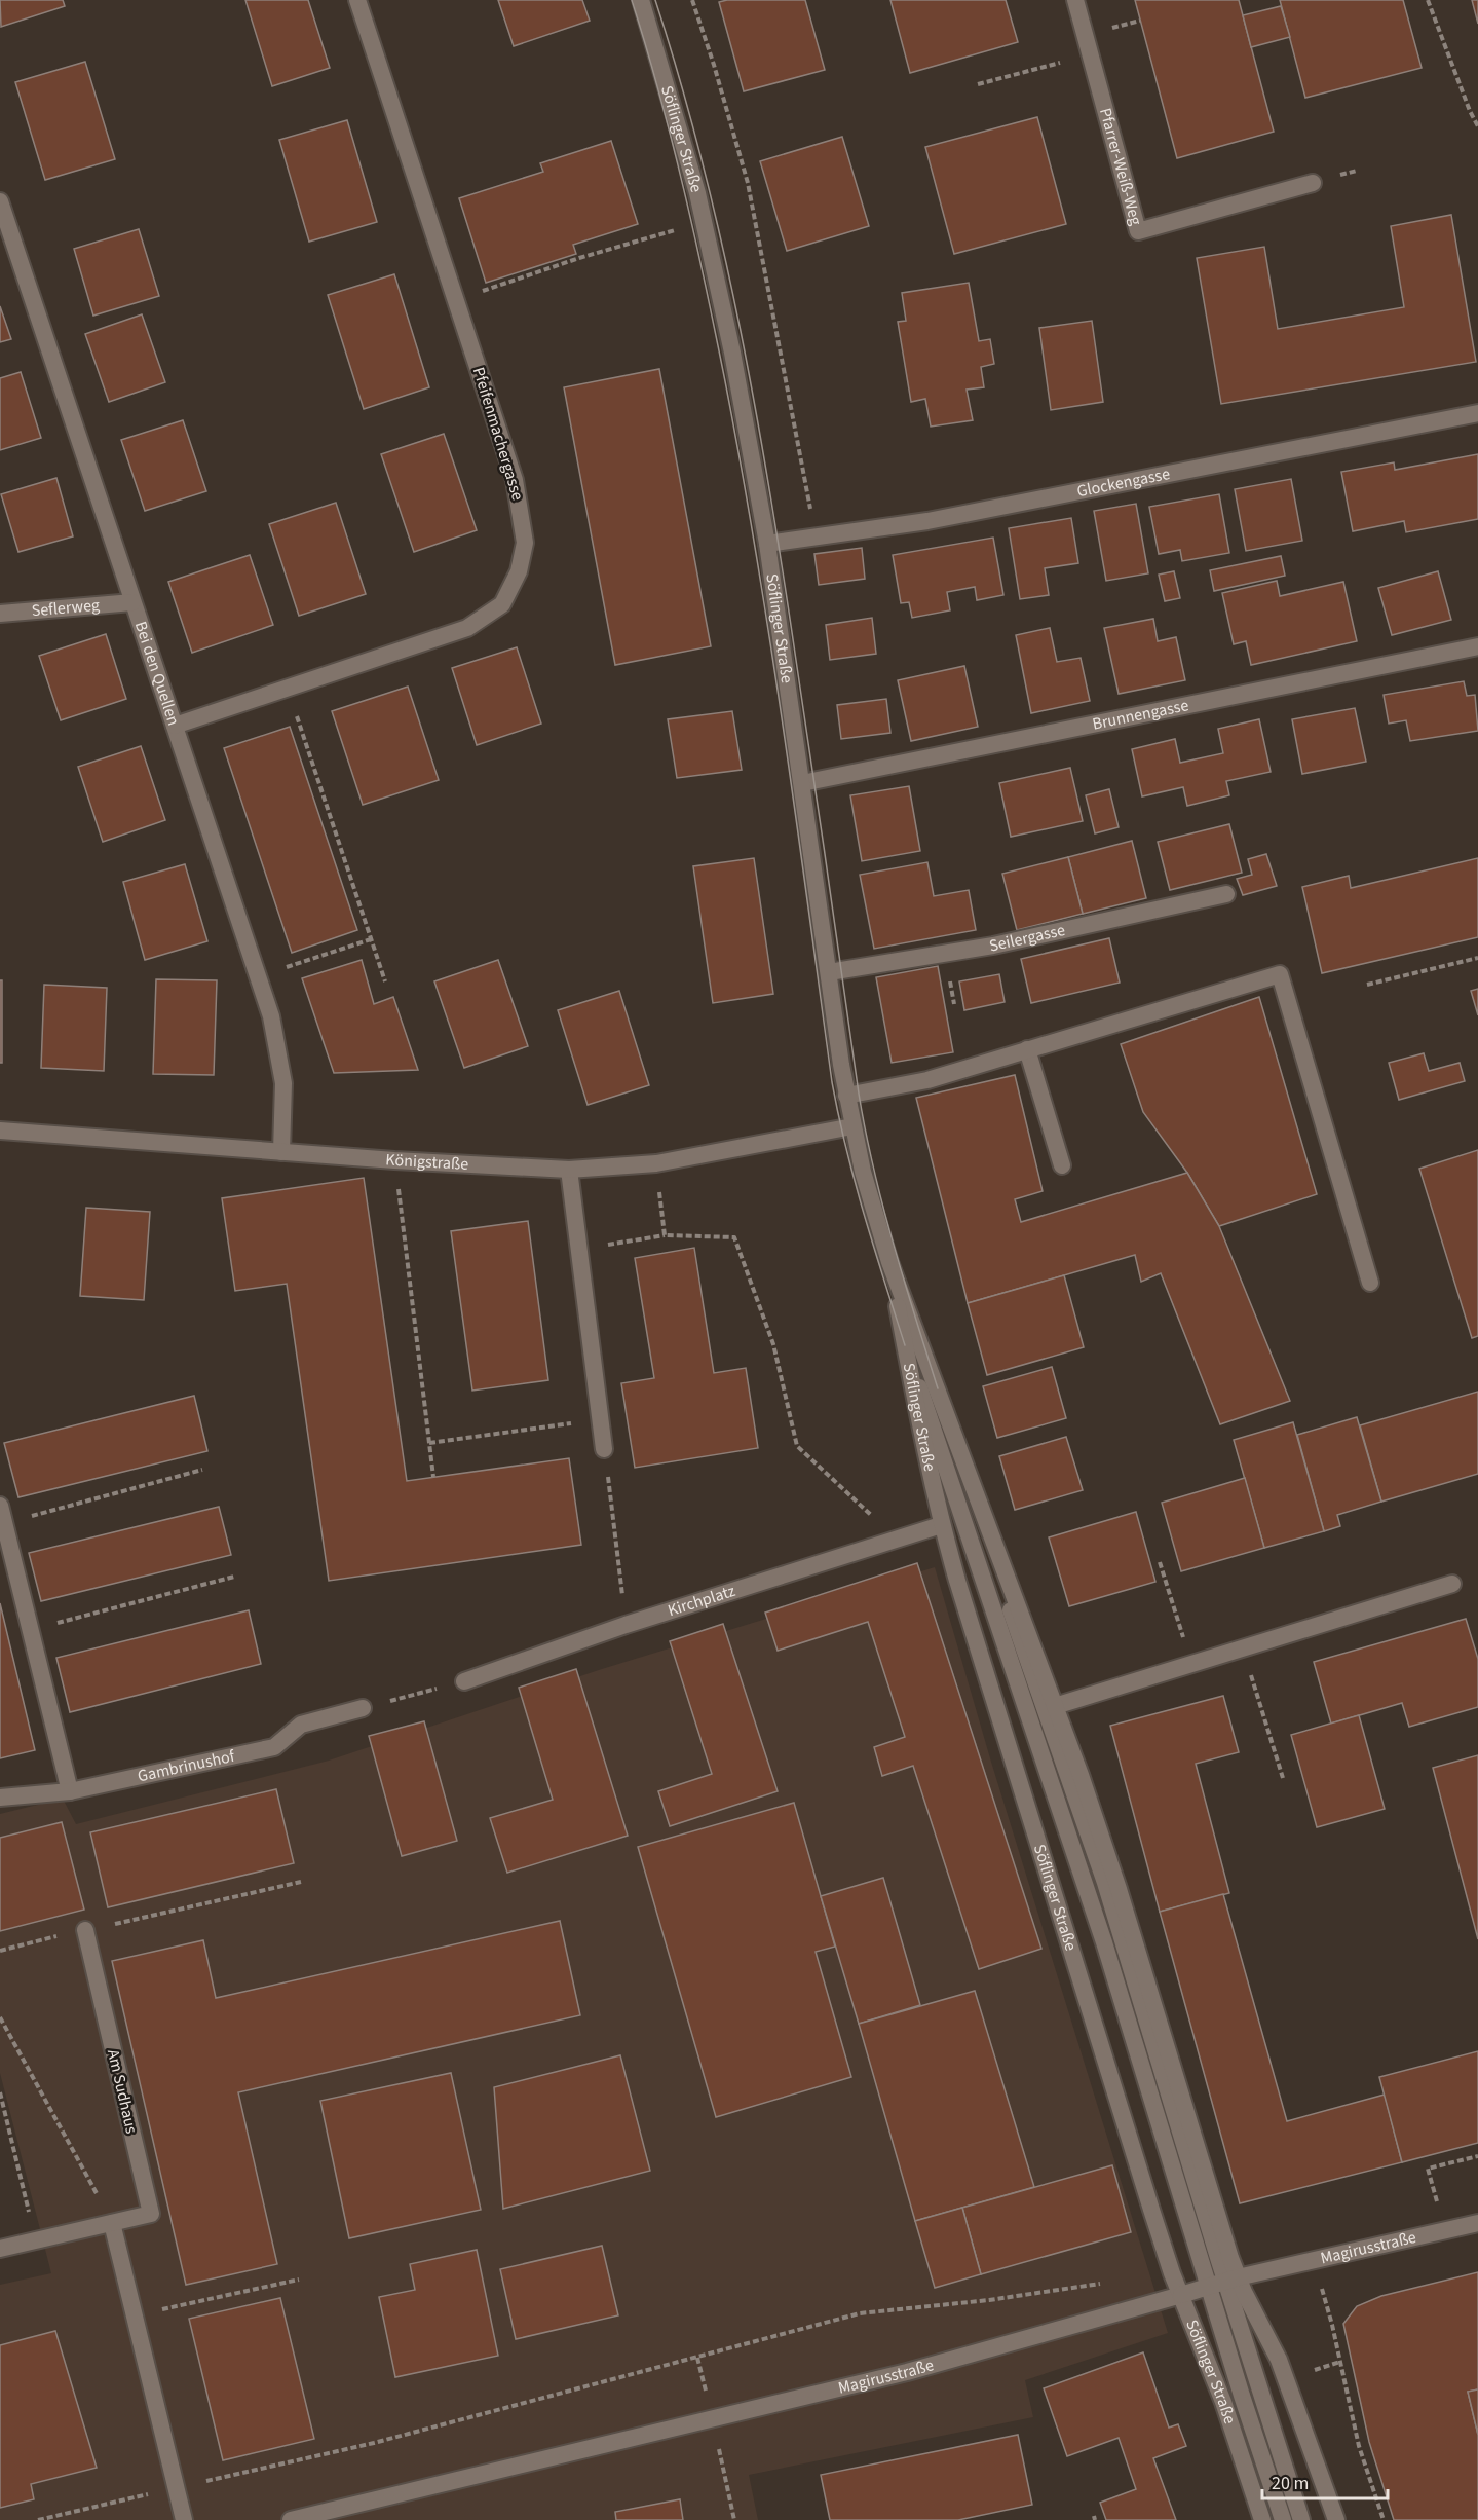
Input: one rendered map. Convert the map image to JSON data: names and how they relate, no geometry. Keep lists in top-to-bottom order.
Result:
{
  "streets": {
    "street": [
      "Söflinger Straße",
      "Pfarrer-Weiß-Weg",
      "Pfeifenmachergasse",
      "Glockengasse",
      "Seflerweg",
      "Bei den Quellen",
      "Brunnengasse",
      "Seilergasse",
      "Königstraße",
      "Kirchplatz",
      "Gambrinushof",
      "Am Sudhaus",
      "Magirusstraße"
    ]
  },
  "crossings": [
    ["Söflinger Straße", "Glockengasse"],
    ["Söflinger Straße", "Brunnengasse"],
    ["Söflinger Straße", "Seilergasse"],
    ["Söflinger Straße", "Königstraße"],
    ["Söflinger Straße", "Kirchplatz"],
    ["Söflinger Straße", "Magirusstraße"],
    ["Pfeifenmachergasse", "Bei den Quellen"],
    ["Seflerweg", "Bei den Quellen"],
    ["Bei den Quellen", "Königstraße"]
  ],
  "scale_bar": "20 m"
}
